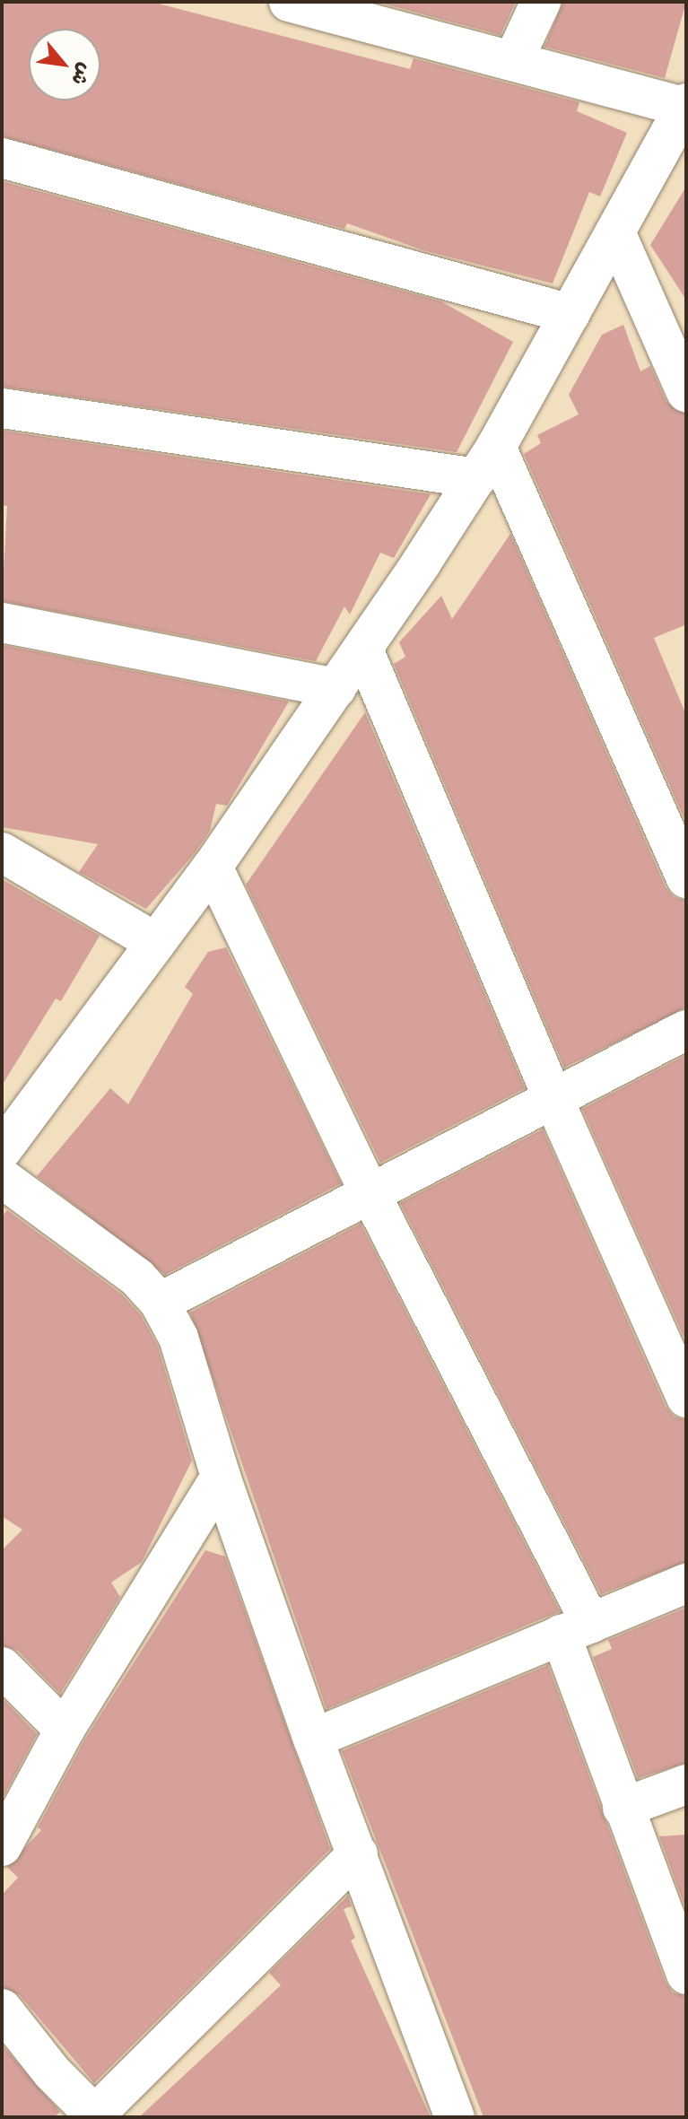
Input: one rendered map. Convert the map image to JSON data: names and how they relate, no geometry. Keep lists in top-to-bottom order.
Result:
{
  "north": "bottom right"
}
